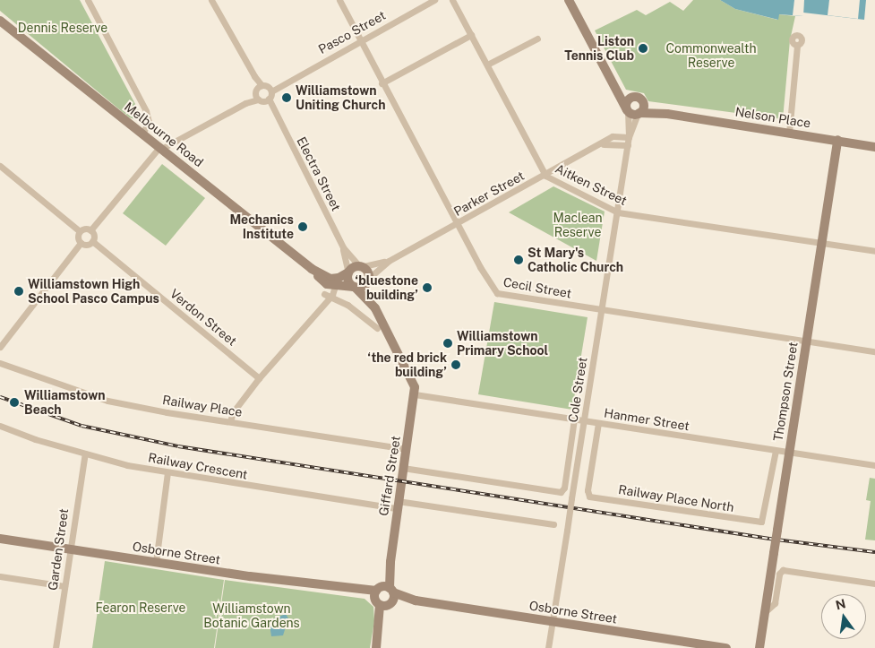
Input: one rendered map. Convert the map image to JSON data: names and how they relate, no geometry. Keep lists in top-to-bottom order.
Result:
{
  "streets": {
    "street": [
      "Pasco Street",
      "Nelson Place",
      "Melbourne Road",
      "Electra Street",
      "Aitken Street",
      "Parker Street",
      "Cecil Street",
      "Verdon Street",
      "Cole Street",
      "Thompson Street",
      "Railway Place",
      "Hanmer Street",
      "Railway Crescent",
      "Giffard Street",
      "Railway Place North",
      "Garden Street",
      "Osborne Street"
    ]
  },
  "crossings": [
    ["Pasco Street", "Melbourne Road"],
    ["Pasco Street", "Electra Street"],
    ["Pasco Street", "Cecil Street"],
    ["Pasco Street", "Verdon Street"],
    ["Nelson Place", "Cole Street"],
    ["Nelson Place", "Thompson Street"],
    ["Electra Street", "Parker Street"],
    ["Aitken Street", "Parker Street"],
    ["Aitken Street", "Cole Street"],
    ["Aitken Street", "Thompson Street"],
    ["Parker Street", "Cecil Street"],
    ["Parker Street", "Cole Street"],
    ["Cecil Street", "Cole Street"],
    ["Cecil Street", "Thompson Street"],
    ["Cole Street", "Hanmer Street"],
    ["Cole Street", "Osborne Street"],
    ["Thompson Street", "Hanmer Street"],
    ["Railway Place", "Giffard Street"],
    ["Hanmer Street", "Giffard Street"],
    ["Hanmer Street", "Railway Place North"],
    ["Railway Crescent", "Giffard Street"],
    ["Railway Crescent", "Garden Street"],
    ["Giffard Street", "Osborne Street"],
    ["Garden Street", "Osborne Street"]
  ],
  "parks": [
    "Dennis Reserve",
    "Commonwealth Reserve",
    "Maclean Reserve",
    "Fearon Reserve",
    "Williamstown Botanic Gardens"
  ],
  "places": [
    "Liston Tennis Club",
    "Williamstown Uniting Church",
    "Mechanics Institute",
    "St Mary's Catholic Church",
    "‘bluestone building’",
    "Williamstown High School Pasco Campus",
    "Williamstown Primary School",
    "‘the red brick building’",
    "Williamstown Beach"
  ],
  "north": "top"
}
